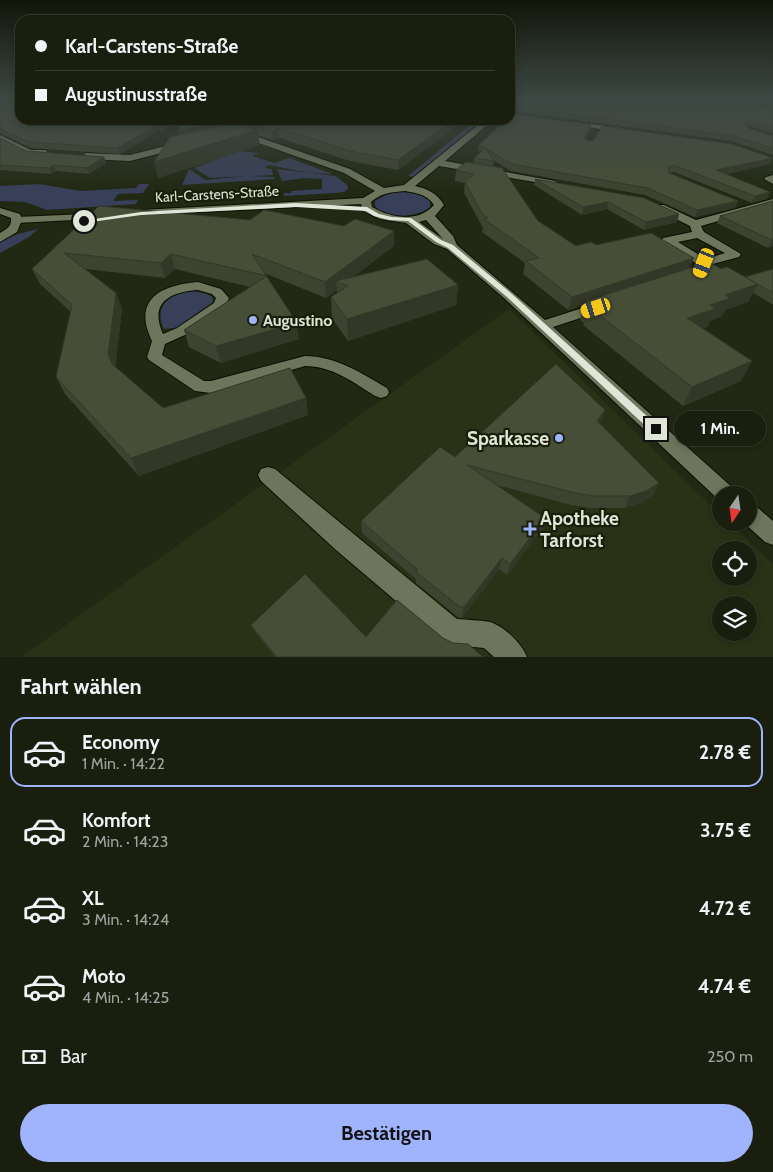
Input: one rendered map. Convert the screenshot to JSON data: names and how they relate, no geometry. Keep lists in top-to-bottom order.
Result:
{
  "streets": {
    "street": ["Karl-Carstens-Straße"]
  },
  "places": {
    "other": ["Augustino", "Sparkasse"],
    "health": ["Apotheke Tarforst"]
  },
  "north": "bottom",
  "page": {
    "banner": ["Karl-Carstens-Straße", "Augustinusstraße"],
    "bubble": "1 Min.",
    "heading": "Fahrt wählen",
    "list": [
      {
        "name": "Economy",
        "note": "1 Min. · 14:22",
        "value": "2.78 €"
      },
      {
        "name": "Komfort",
        "note": "2 Min. · 14:23",
        "value": "3.75 €"
      },
      {
        "name": "XL",
        "note": "3 Min. · 14:24",
        "value": "4.72 €"
      },
      {
        "name": "Moto",
        "note": "4 Min. · 14:25",
        "value": "4.74 €"
      }
    ],
    "pay": ["Bar", "250 m"],
    "buttons": "Bestätigen"
  }
}
